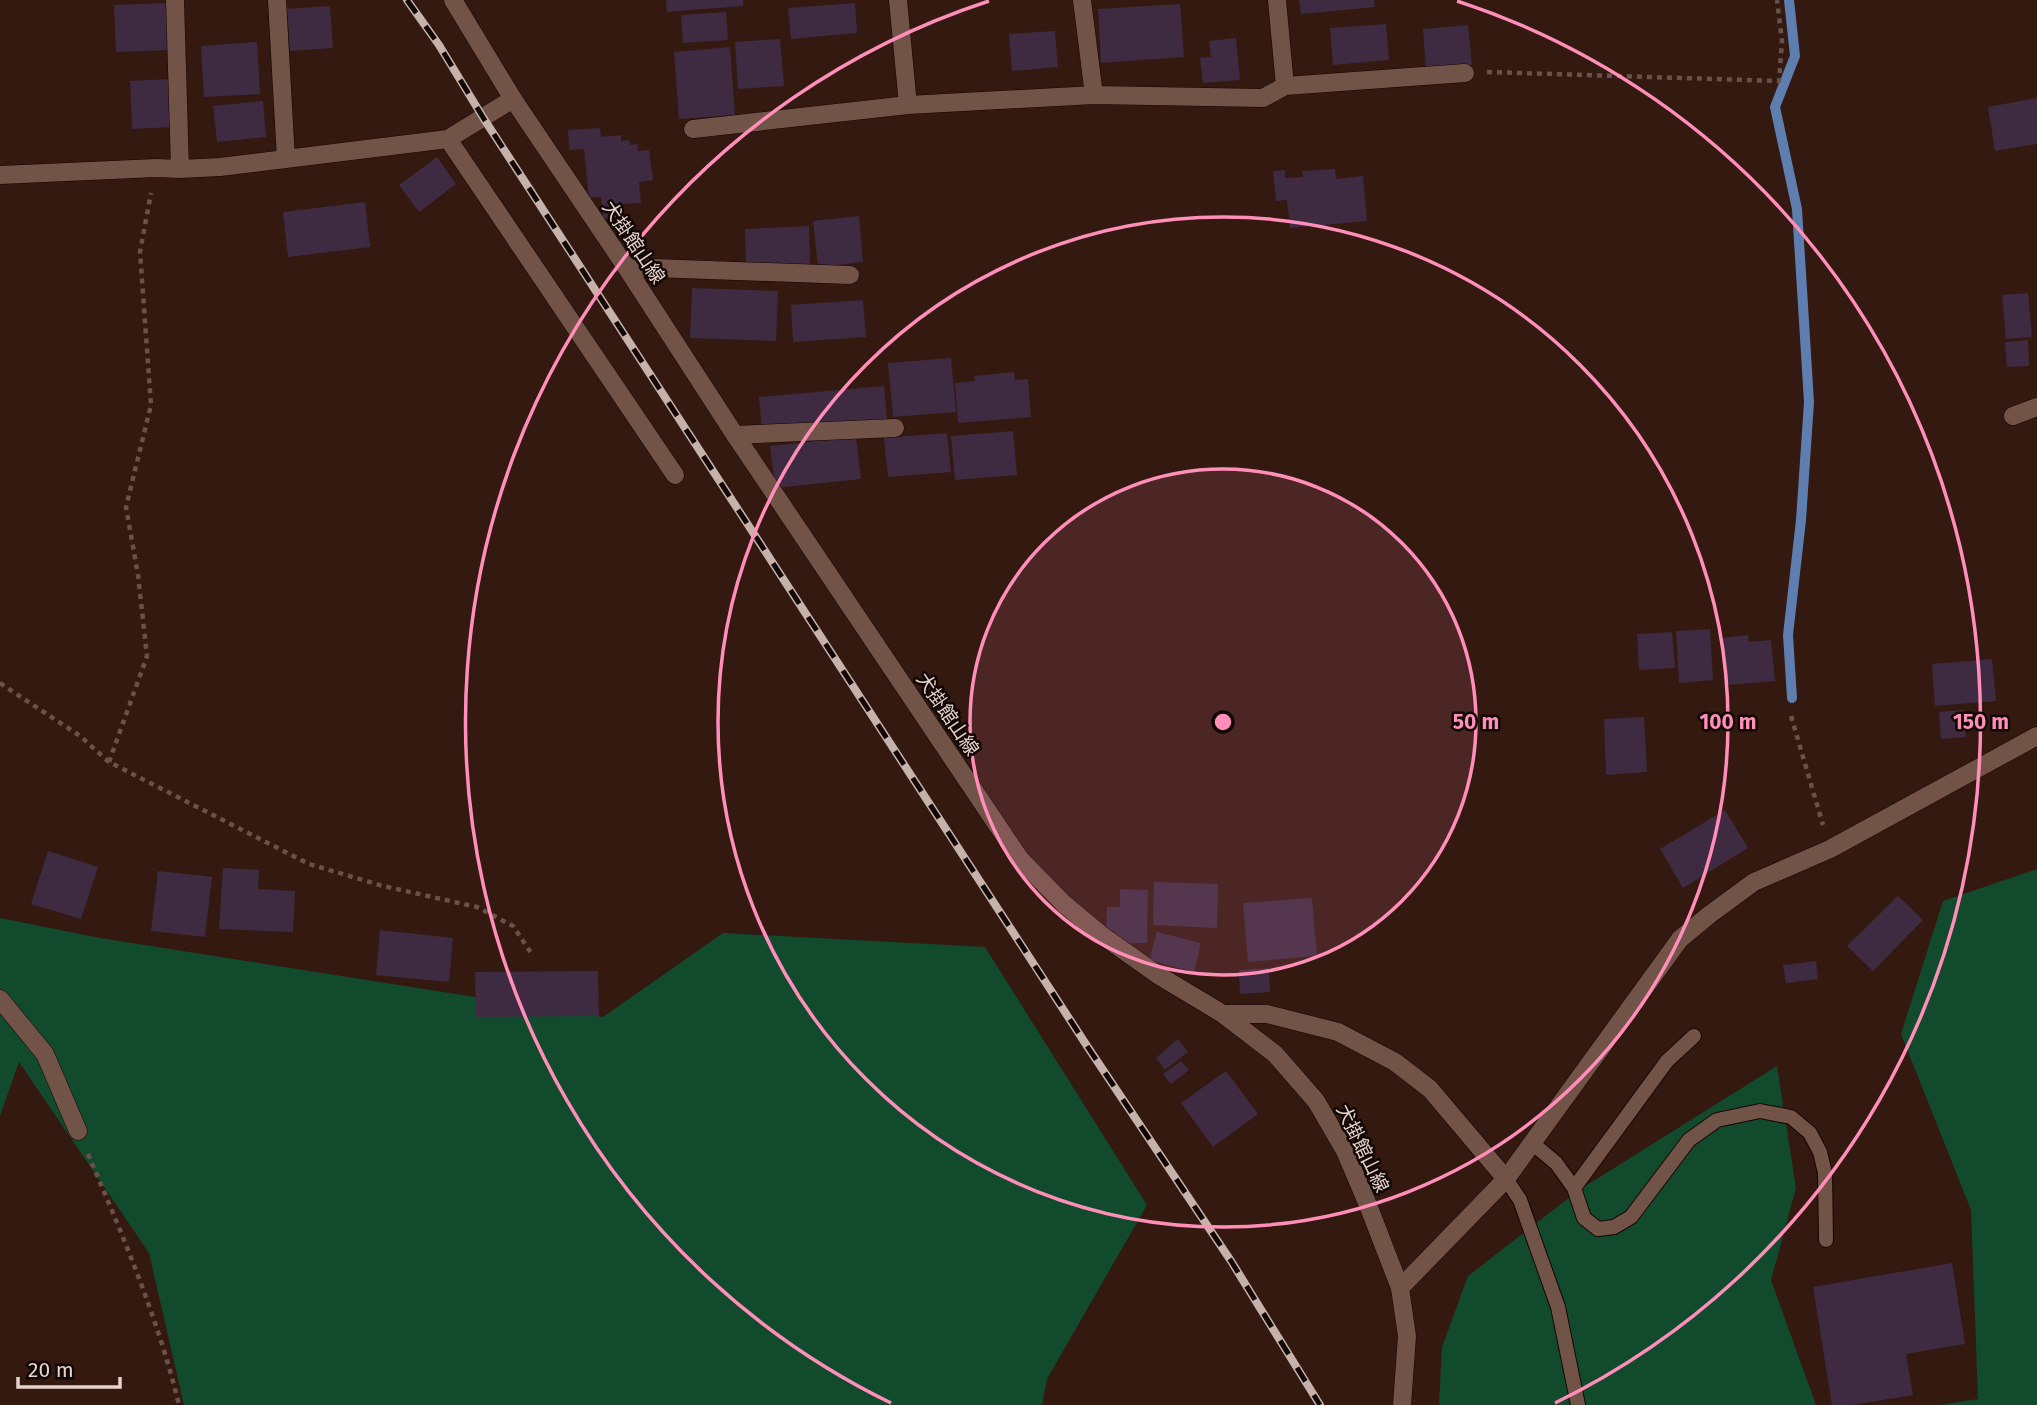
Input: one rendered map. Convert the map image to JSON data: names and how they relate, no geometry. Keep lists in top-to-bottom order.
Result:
{
  "streets": {
    "street": ["犬掛館山線"]
  },
  "scale_bar": "20 m",
  "rings": ["50 m", "100 m", "150 m"]
}
